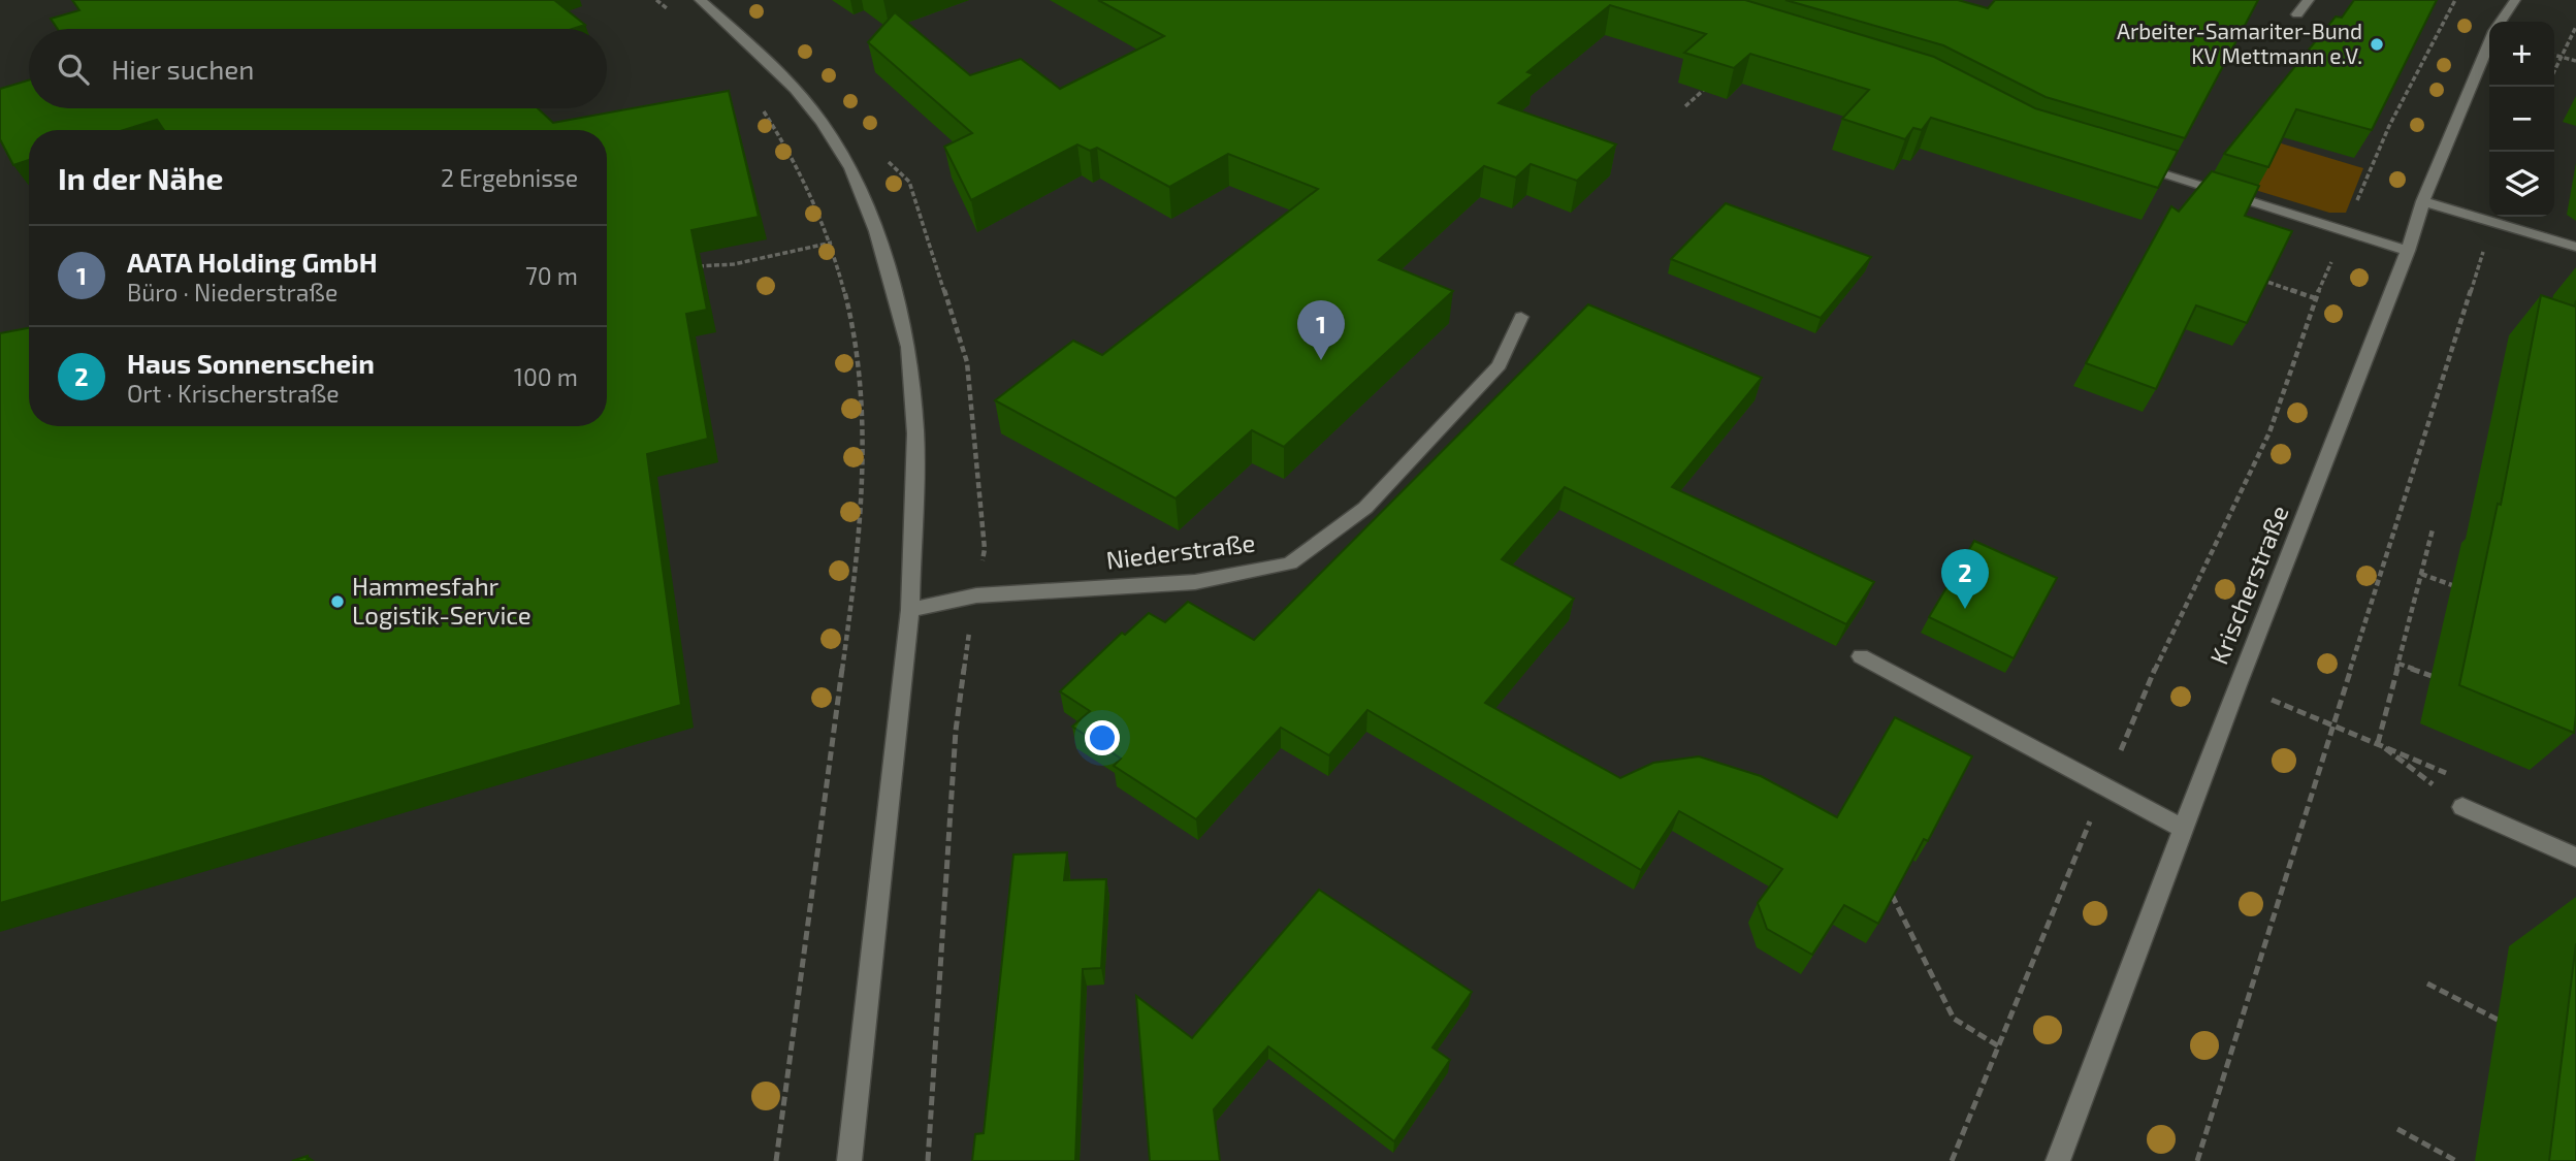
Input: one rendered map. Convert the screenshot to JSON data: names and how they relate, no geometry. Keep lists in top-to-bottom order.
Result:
{
  "streets": {
    "street": ["Niederstraße", "Krischerstraße"]
  },
  "places": ["Arbeiter-Samariter-Bund KV Mettmann e.V.", "Hammesfahr Logistik-Service"],
  "page": {
    "map_buttons": ["+", "−"],
    "search": "Hier suchen",
    "heading": ["In der Nähe", "2 Ergebnisse"],
    "list": [
      {
        "mark": "1",
        "name": "AATA Holding GmbH",
        "note": "Büro · Niederstraße",
        "value": "70 m"
      },
      {
        "mark": "2",
        "name": "Haus Sonnenschein",
        "note": "Ort · Krischerstraße",
        "value": "100 m"
      }
    ],
    "pins": ["1", "2"]
  }
}
